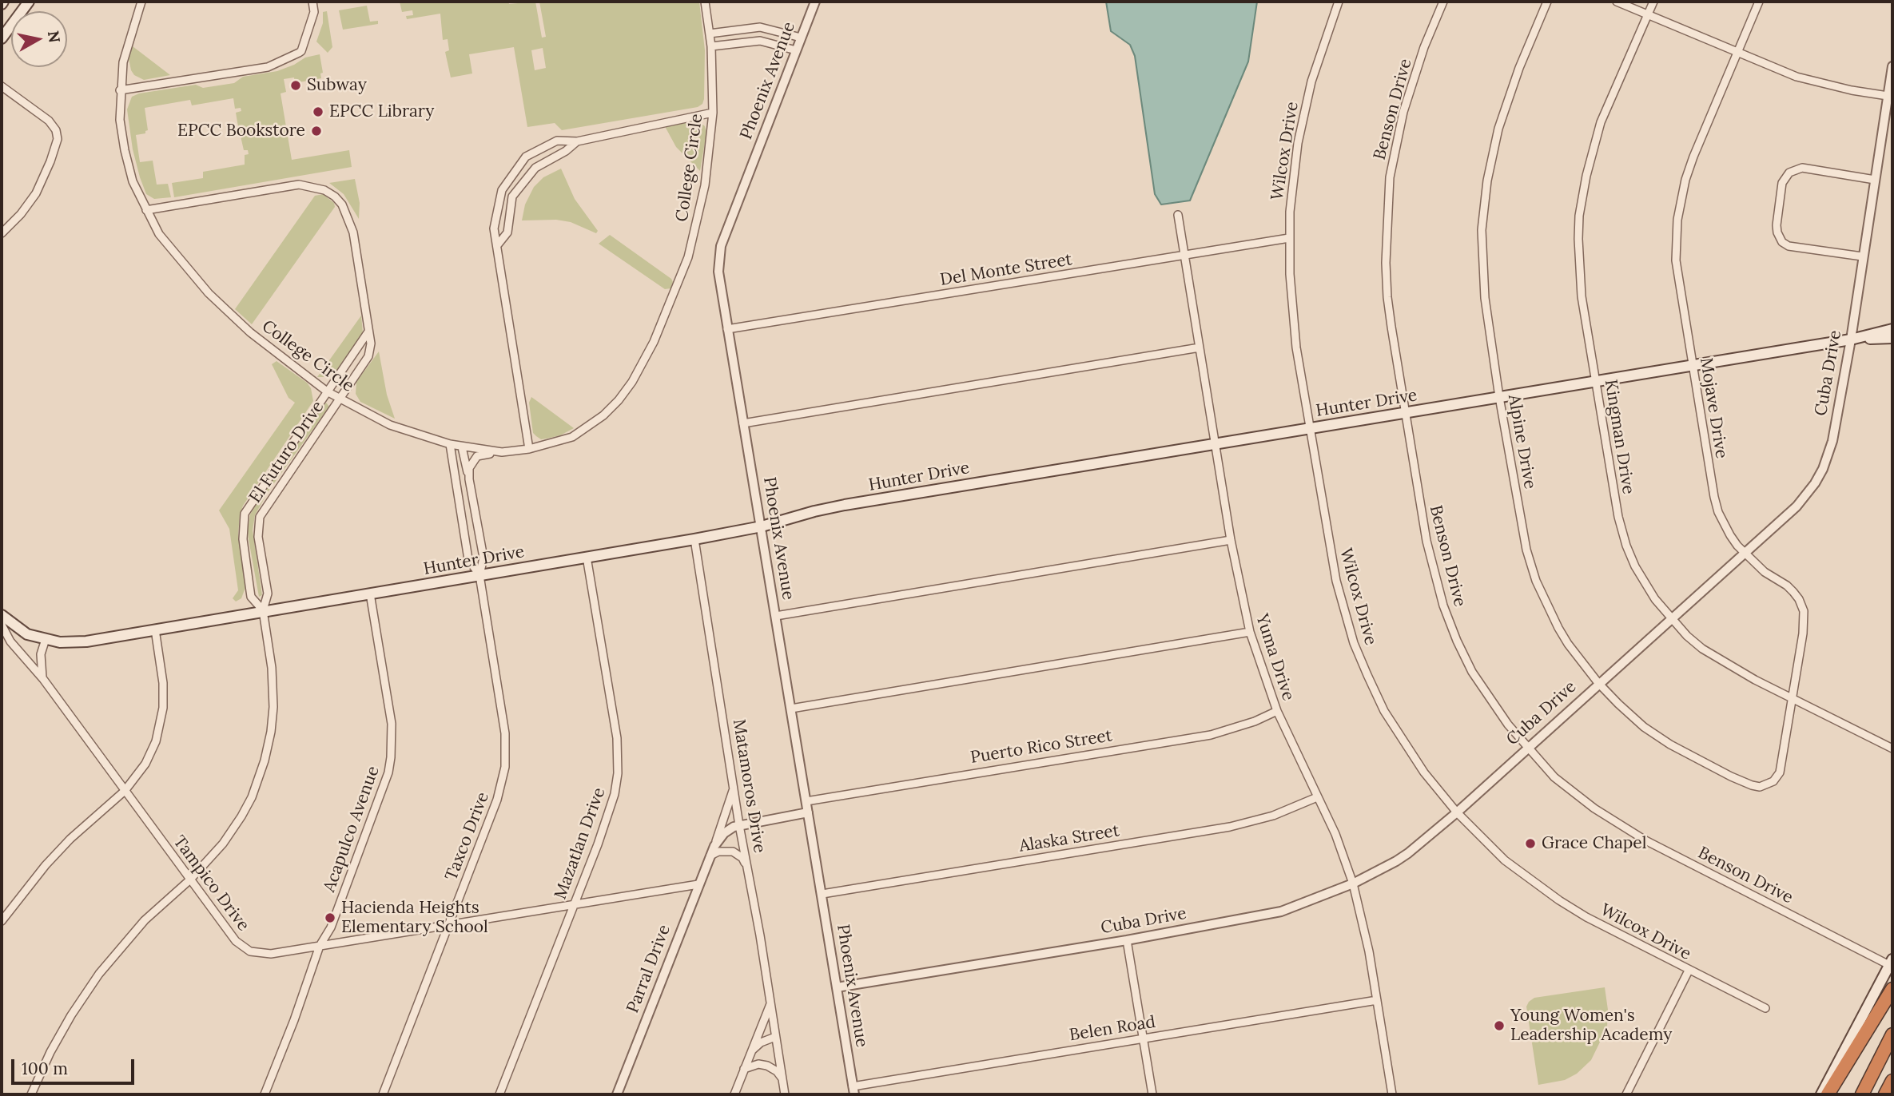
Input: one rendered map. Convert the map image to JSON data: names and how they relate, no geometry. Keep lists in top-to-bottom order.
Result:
{
  "streets": {
    "main road": ["Hunter Drive"],
    "street": [
      "Phoenix Avenue",
      "Benson Drive",
      "Wilcox Drive",
      "College Circle",
      "Del Monte Street",
      "Cuba Drive",
      "Mojave Drive",
      "Kingman Drive",
      "Alpine Drive",
      "El Futuro Drive",
      "Yuma Drive",
      "Puerto Rico Street",
      "Matamoros Drive",
      "Acapulco Avenue",
      "Taxco Drive",
      "Alaska Street",
      "Mazatlan Drive",
      "Tampico Drive",
      "Parral Drive",
      "Belen Road"
    ]
  },
  "crossings": [
    ["Phoenix Avenue", "Del Monte Street"],
    ["Phoenix Avenue", "Cuba Drive"],
    ["Phoenix Avenue", "Hunter Drive"],
    ["Phoenix Avenue", "Puerto Rico Street"],
    ["Phoenix Avenue", "Alaska Street"],
    ["Phoenix Avenue", "Belen Road"],
    ["Benson Drive", "Cuba Drive"],
    ["Benson Drive", "Hunter Drive"],
    ["Wilcox Drive", "Del Monte Street"],
    ["Wilcox Drive", "Cuba Drive"],
    ["Wilcox Drive", "Hunter Drive"],
    ["College Circle", "El Futuro Drive"],
    ["Del Monte Street", "Yuma Drive"],
    ["Cuba Drive", "Hunter Drive"],
    ["Cuba Drive", "Mojave Drive"],
    ["Cuba Drive", "Kingman Drive"],
    ["Cuba Drive", "Alpine Drive"],
    ["Cuba Drive", "Yuma Drive"],
    ["Hunter Drive", "Mojave Drive"],
    ["Hunter Drive", "Kingman Drive"],
    ["Hunter Drive", "Alpine Drive"],
    ["Hunter Drive", "El Futuro Drive"],
    ["Hunter Drive", "Yuma Drive"],
    ["Hunter Drive", "Matamoros Drive"],
    ["Hunter Drive", "Acapulco Avenue"],
    ["Hunter Drive", "Taxco Drive"],
    ["Hunter Drive", "Mazatlan Drive"],
    ["Mojave Drive", "Kingman Drive"],
    ["Mojave Drive", "Alpine Drive"],
    ["Yuma Drive", "Puerto Rico Street"],
    ["Yuma Drive", "Alaska Street"],
    ["Yuma Drive", "Belen Road"],
    ["Matamoros Drive", "Parral Drive"],
    ["Acapulco Avenue", "Tampico Drive"],
    ["Taxco Drive", "Tampico Drive"],
    ["Mazatlan Drive", "Tampico Drive"],
    ["Tampico Drive", "Parral Drive"]
  ],
  "places": [
    "Subway",
    "EPCC Library",
    "EPCC Bookstore",
    "Grace Chapel",
    "Hacienda Heights Elementary School",
    "Young Women's Leadership Academy"
  ],
  "scale_bar": "100 m",
  "north": "right"
}
